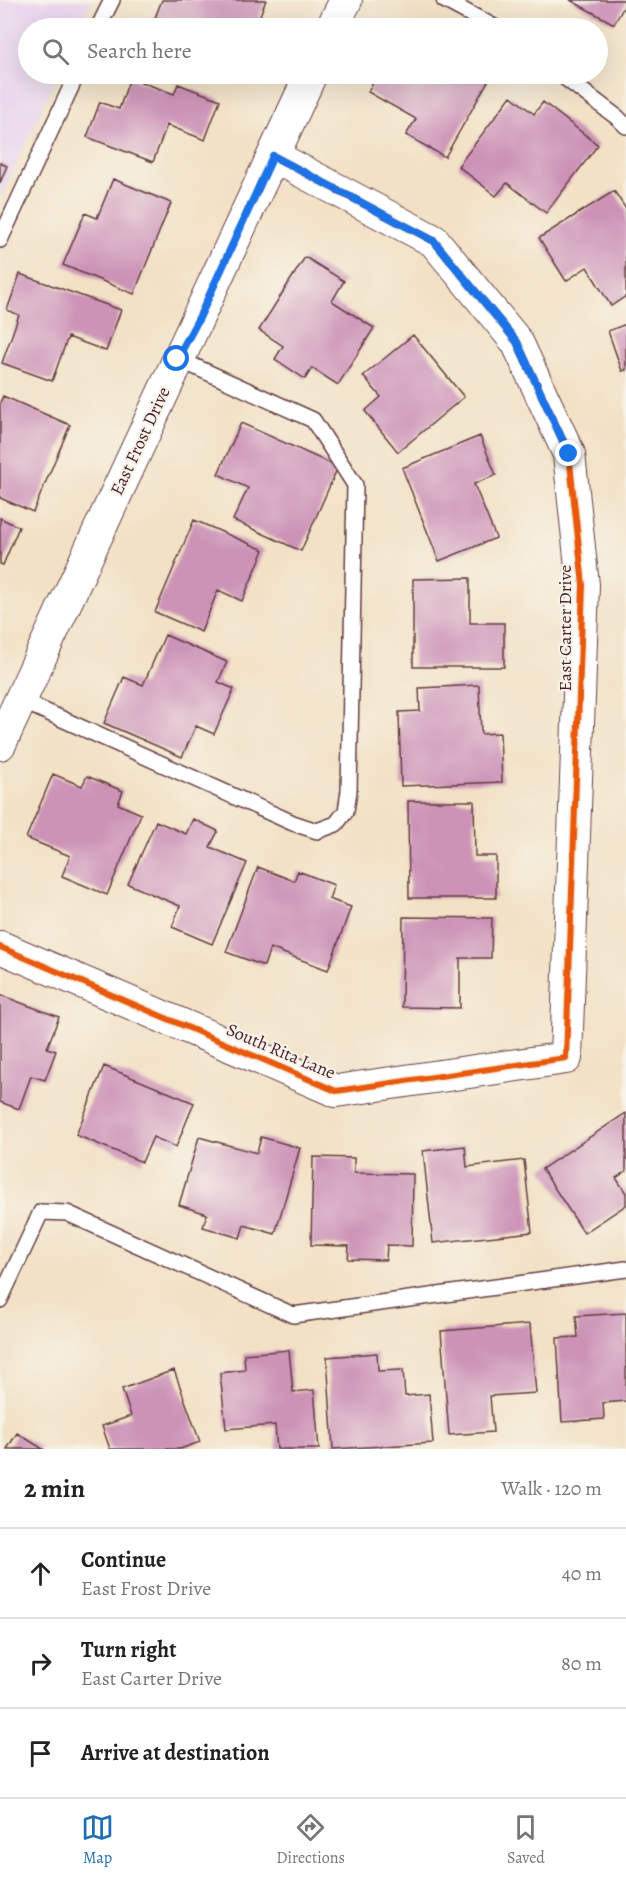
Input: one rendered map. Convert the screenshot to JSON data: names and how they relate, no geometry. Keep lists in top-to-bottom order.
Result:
{
  "streets": {
    "street": ["East Frost Drive", "East Carter Drive", "South Rita Lane"]
  },
  "crossings": [
    ["East Frost Drive", "East Carter Drive"],
    ["East Carter Drive", "South Rita Lane"]
  ],
  "page": {
    "search": "Search here",
    "heading": ["2 min", "Walk · 120 m"],
    "list": [
      ["Continue", "East Frost Drive", "40 m"],
      ["Turn right", "East Carter Drive", "80 m"],
      "Arrive at destination"
    ],
    "nav": ["Map", "Directions", "Saved"]
  }
}
